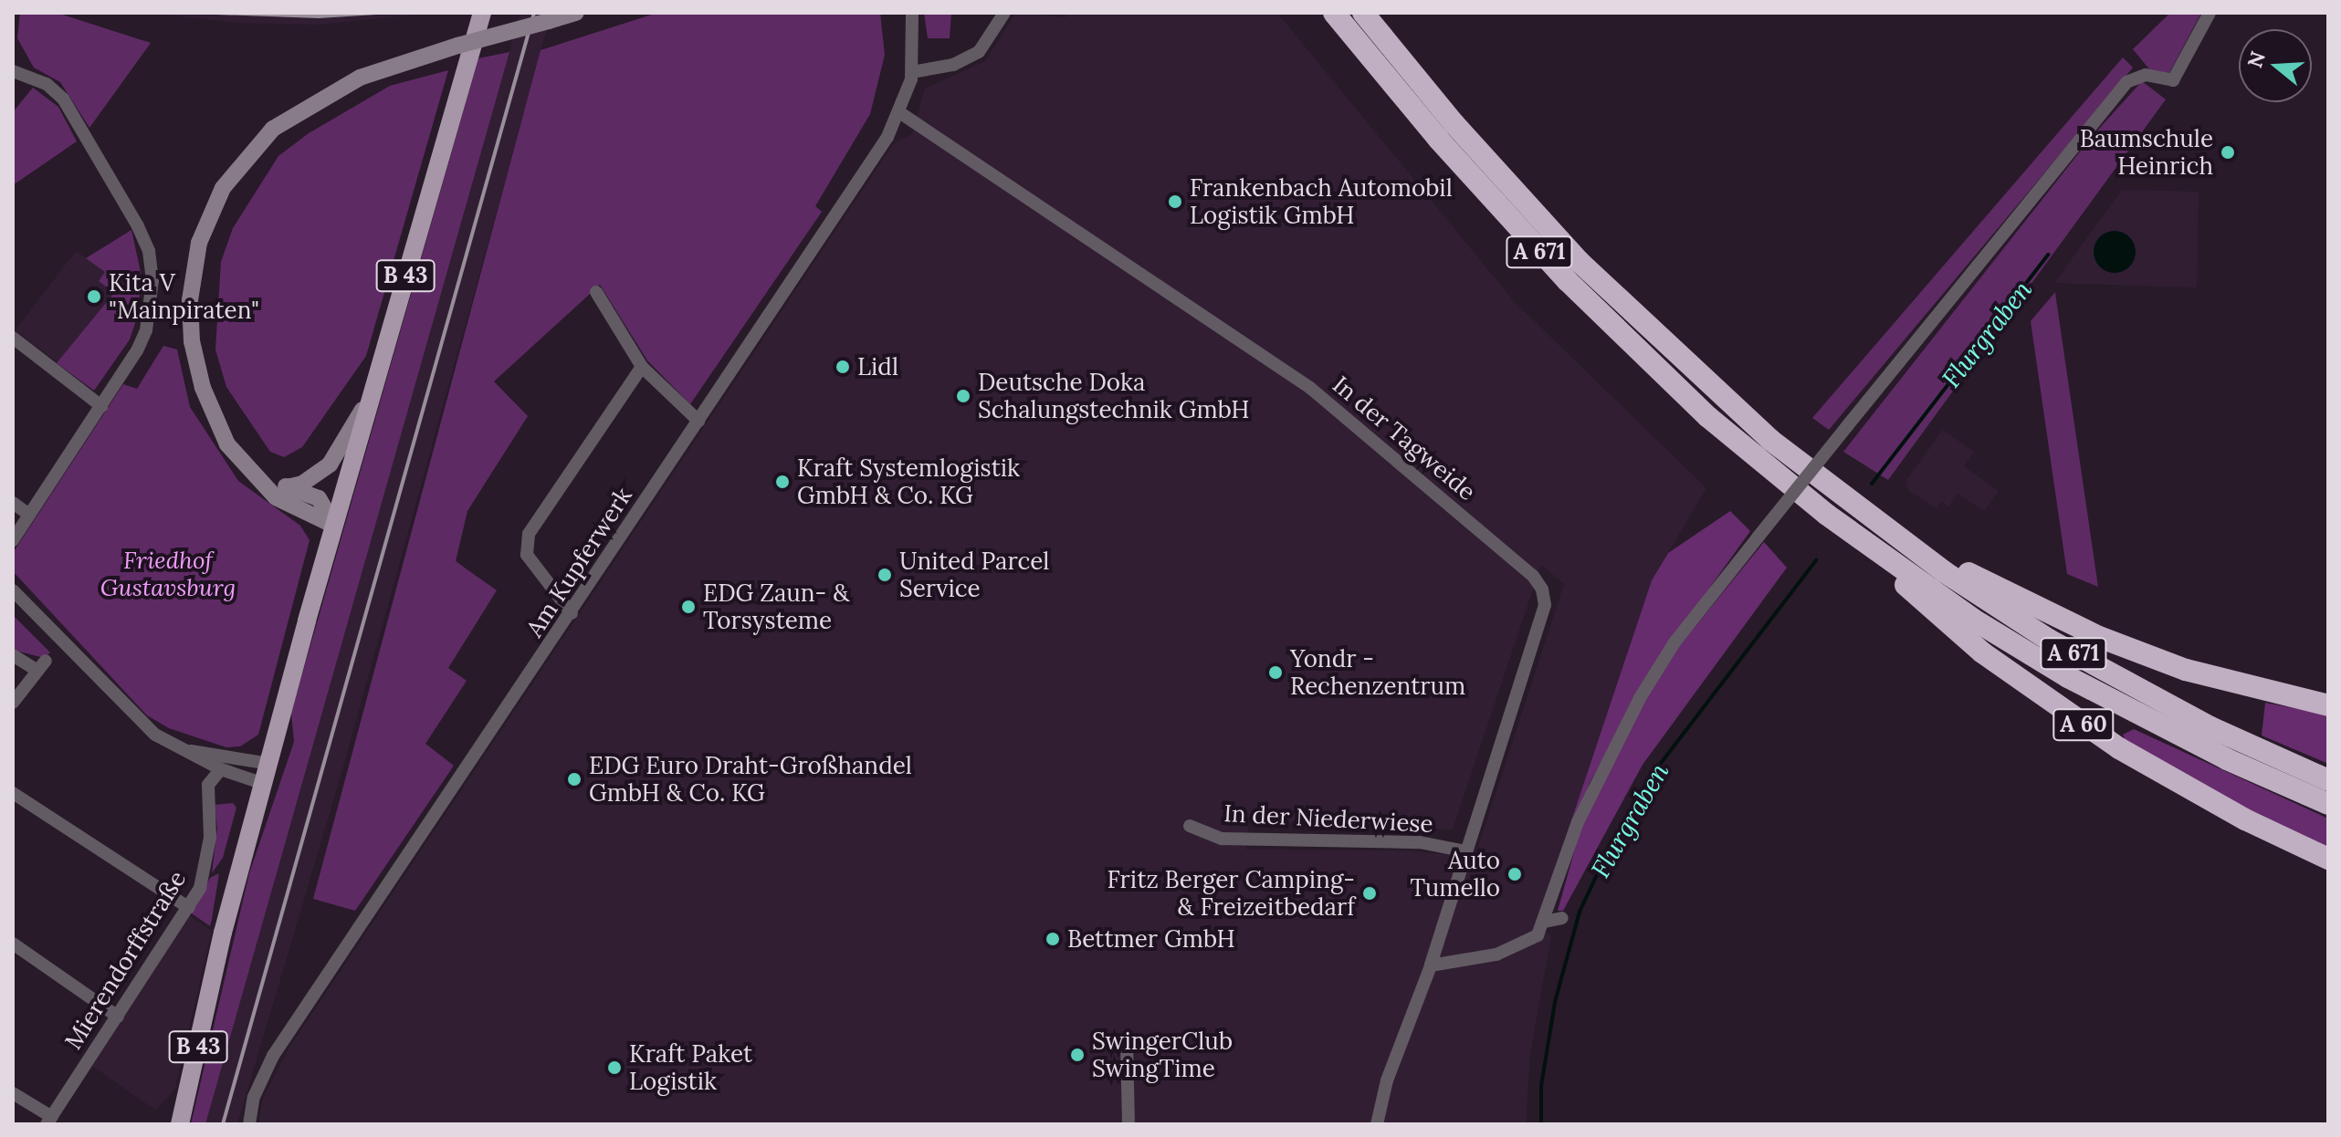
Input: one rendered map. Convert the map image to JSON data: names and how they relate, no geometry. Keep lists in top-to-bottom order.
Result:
{
  "streets": {
    "highway": ["A 671", "A 60"],
    "main road": ["B 43"],
    "street": [
      "In der Tagweide",
      "Am Kupferwerk",
      "In der Niederwiese",
      "Mierendorffstraße"
    ]
  },
  "crossings": [
    ["A 671", "A 60"],
    ["In der Tagweide", "Am Kupferwerk"],
    ["In der Tagweide", "In der Niederwiese"]
  ],
  "water": ["Flurgraben"],
  "parks": ["Friedhof Gustavsburg"],
  "places": [
    "Baumschule Heinrich",
    "Frankenbach Automobil Logistik GmbH",
    "Kita V \"Mainpiraten\"",
    "Lidl",
    "Deutsche Doka Schalungstechnik GmbH",
    "Kraft Systemlogistik GmbH & Co. KG",
    "United Parcel Service",
    "EDG Zaun- & Torsysteme",
    "Yondr - Rechenzentrum",
    "EDG Euro Draht-Großhandel GmbH & Co. KG",
    "Auto Tumello",
    "Fritz Berger Camping- & Freizeitbedarf",
    "Bettmer GmbH",
    "SwingerClub SwingTime",
    "Kraft Paket Logistik"
  ],
  "north": "left"
}
